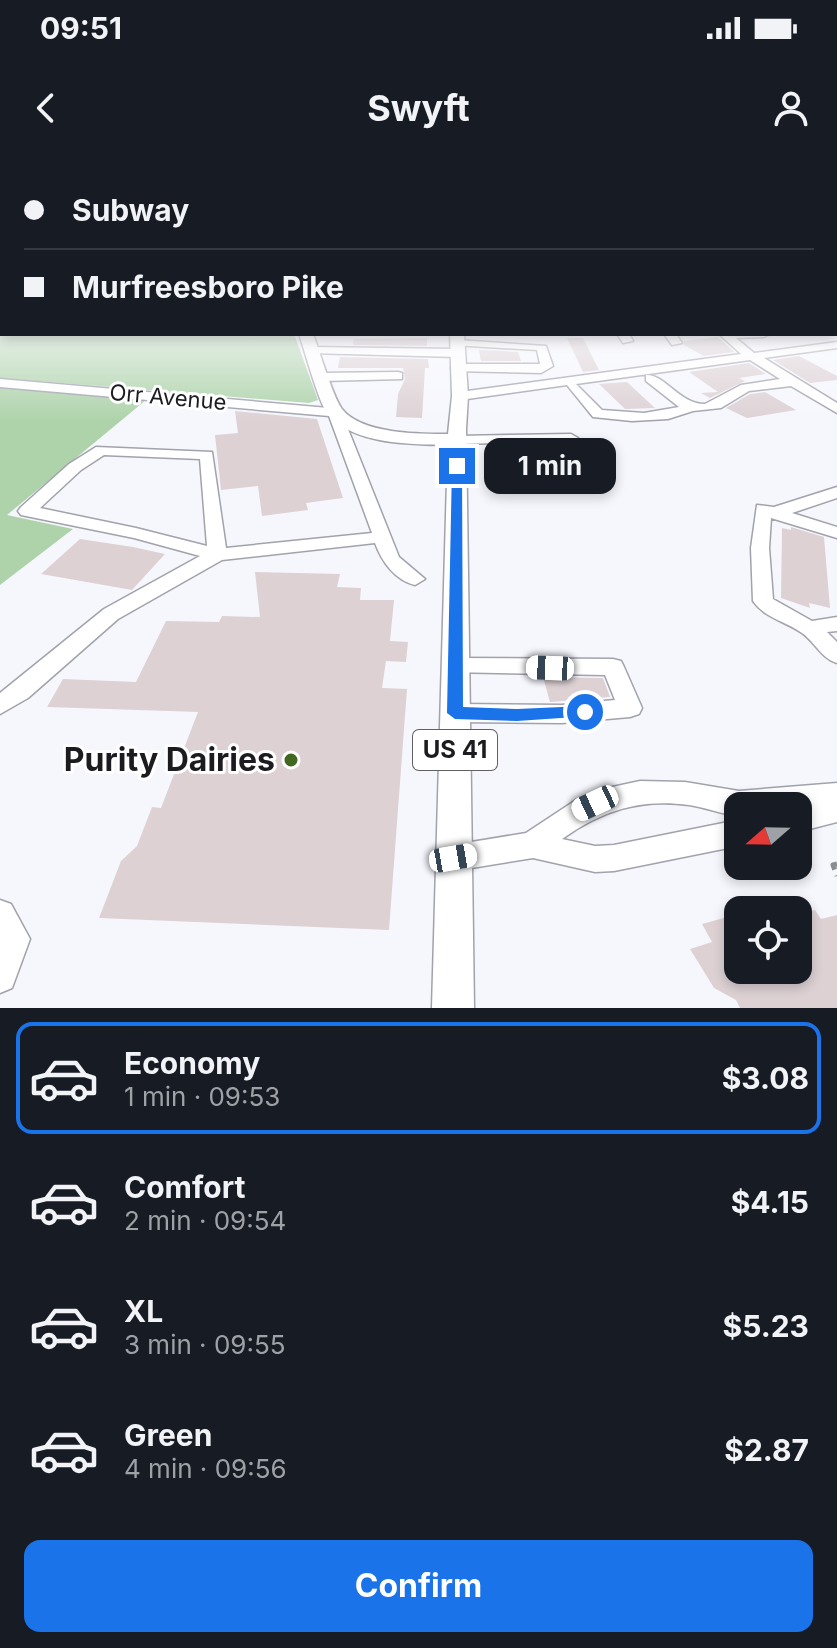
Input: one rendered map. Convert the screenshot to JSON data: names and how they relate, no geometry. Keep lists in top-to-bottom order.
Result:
{
  "streets": {
    "main road": ["US 41"],
    "street": ["Orr Avenue"]
  },
  "places": ["Purity Dairies"],
  "north": "left",
  "page": {
    "status": "09:51",
    "header": "Swyft",
    "banner": ["Subway", "Murfreesboro Pike"],
    "bubble": "1 min",
    "list": [
      {
        "name": "Economy",
        "note": "1 min · 09:53",
        "value": "$3.08"
      },
      {
        "name": "Comfort",
        "note": "2 min · 09:54",
        "value": "$4.15"
      },
      {
        "name": "XL",
        "note": "3 min · 09:55",
        "value": "$5.23"
      },
      {
        "name": "Green",
        "note": "4 min · 09:56",
        "value": "$2.87"
      }
    ],
    "buttons": "Confirm"
  }
}
